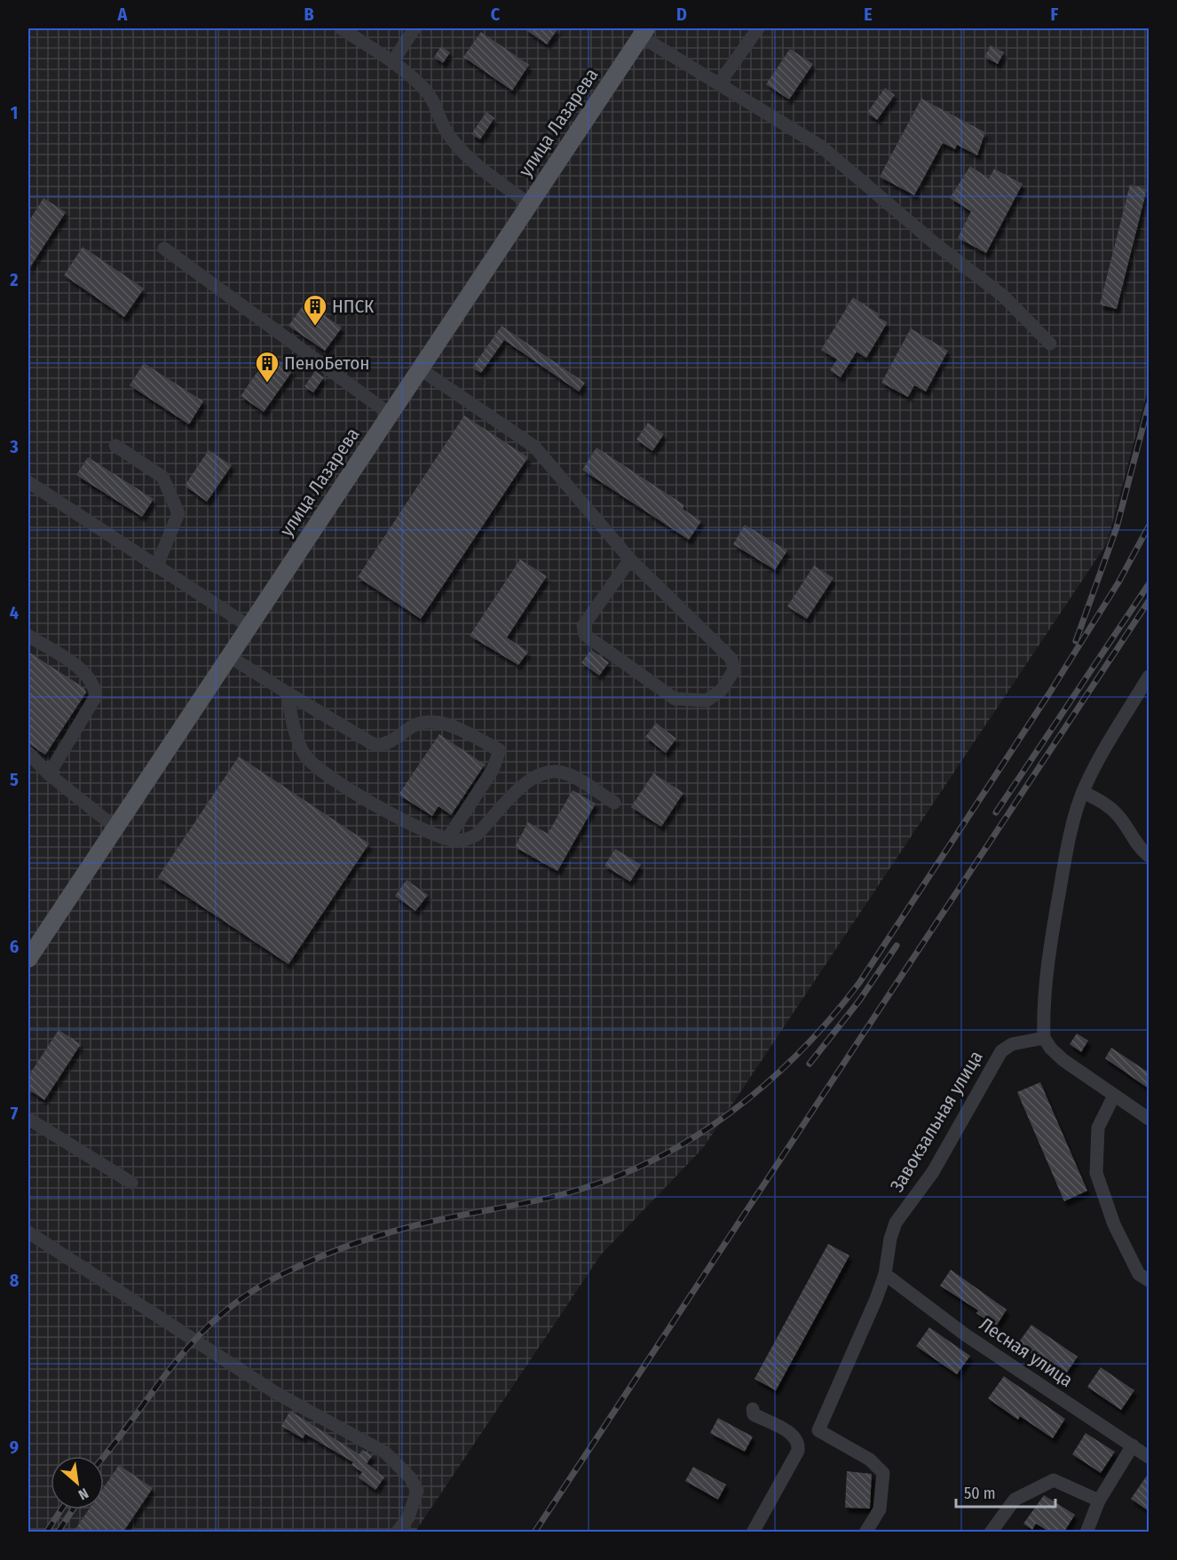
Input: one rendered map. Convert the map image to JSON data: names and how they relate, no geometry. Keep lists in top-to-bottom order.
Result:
{
  "streets": {
    "main road": ["улица Лазарева"],
    "street": ["Завокзальная улица", "Лесная улица"]
  },
  "crossings": [
    ["Завокзальная улица", "Лесная улица"]
  ],
  "places": {
    "building": ["НПСК", "ПеноБетон"]
  },
  "scale_bar": "50 m",
  "north": "bottom right",
  "grid": {
    "columns": [
      "A",
      "B",
      "C",
      "D",
      "E",
      "F"
    ],
    "rows": [
      "1",
      "2",
      "3",
      "4",
      "5",
      "6",
      "7",
      "8",
      "9"
    ]
  }
}
